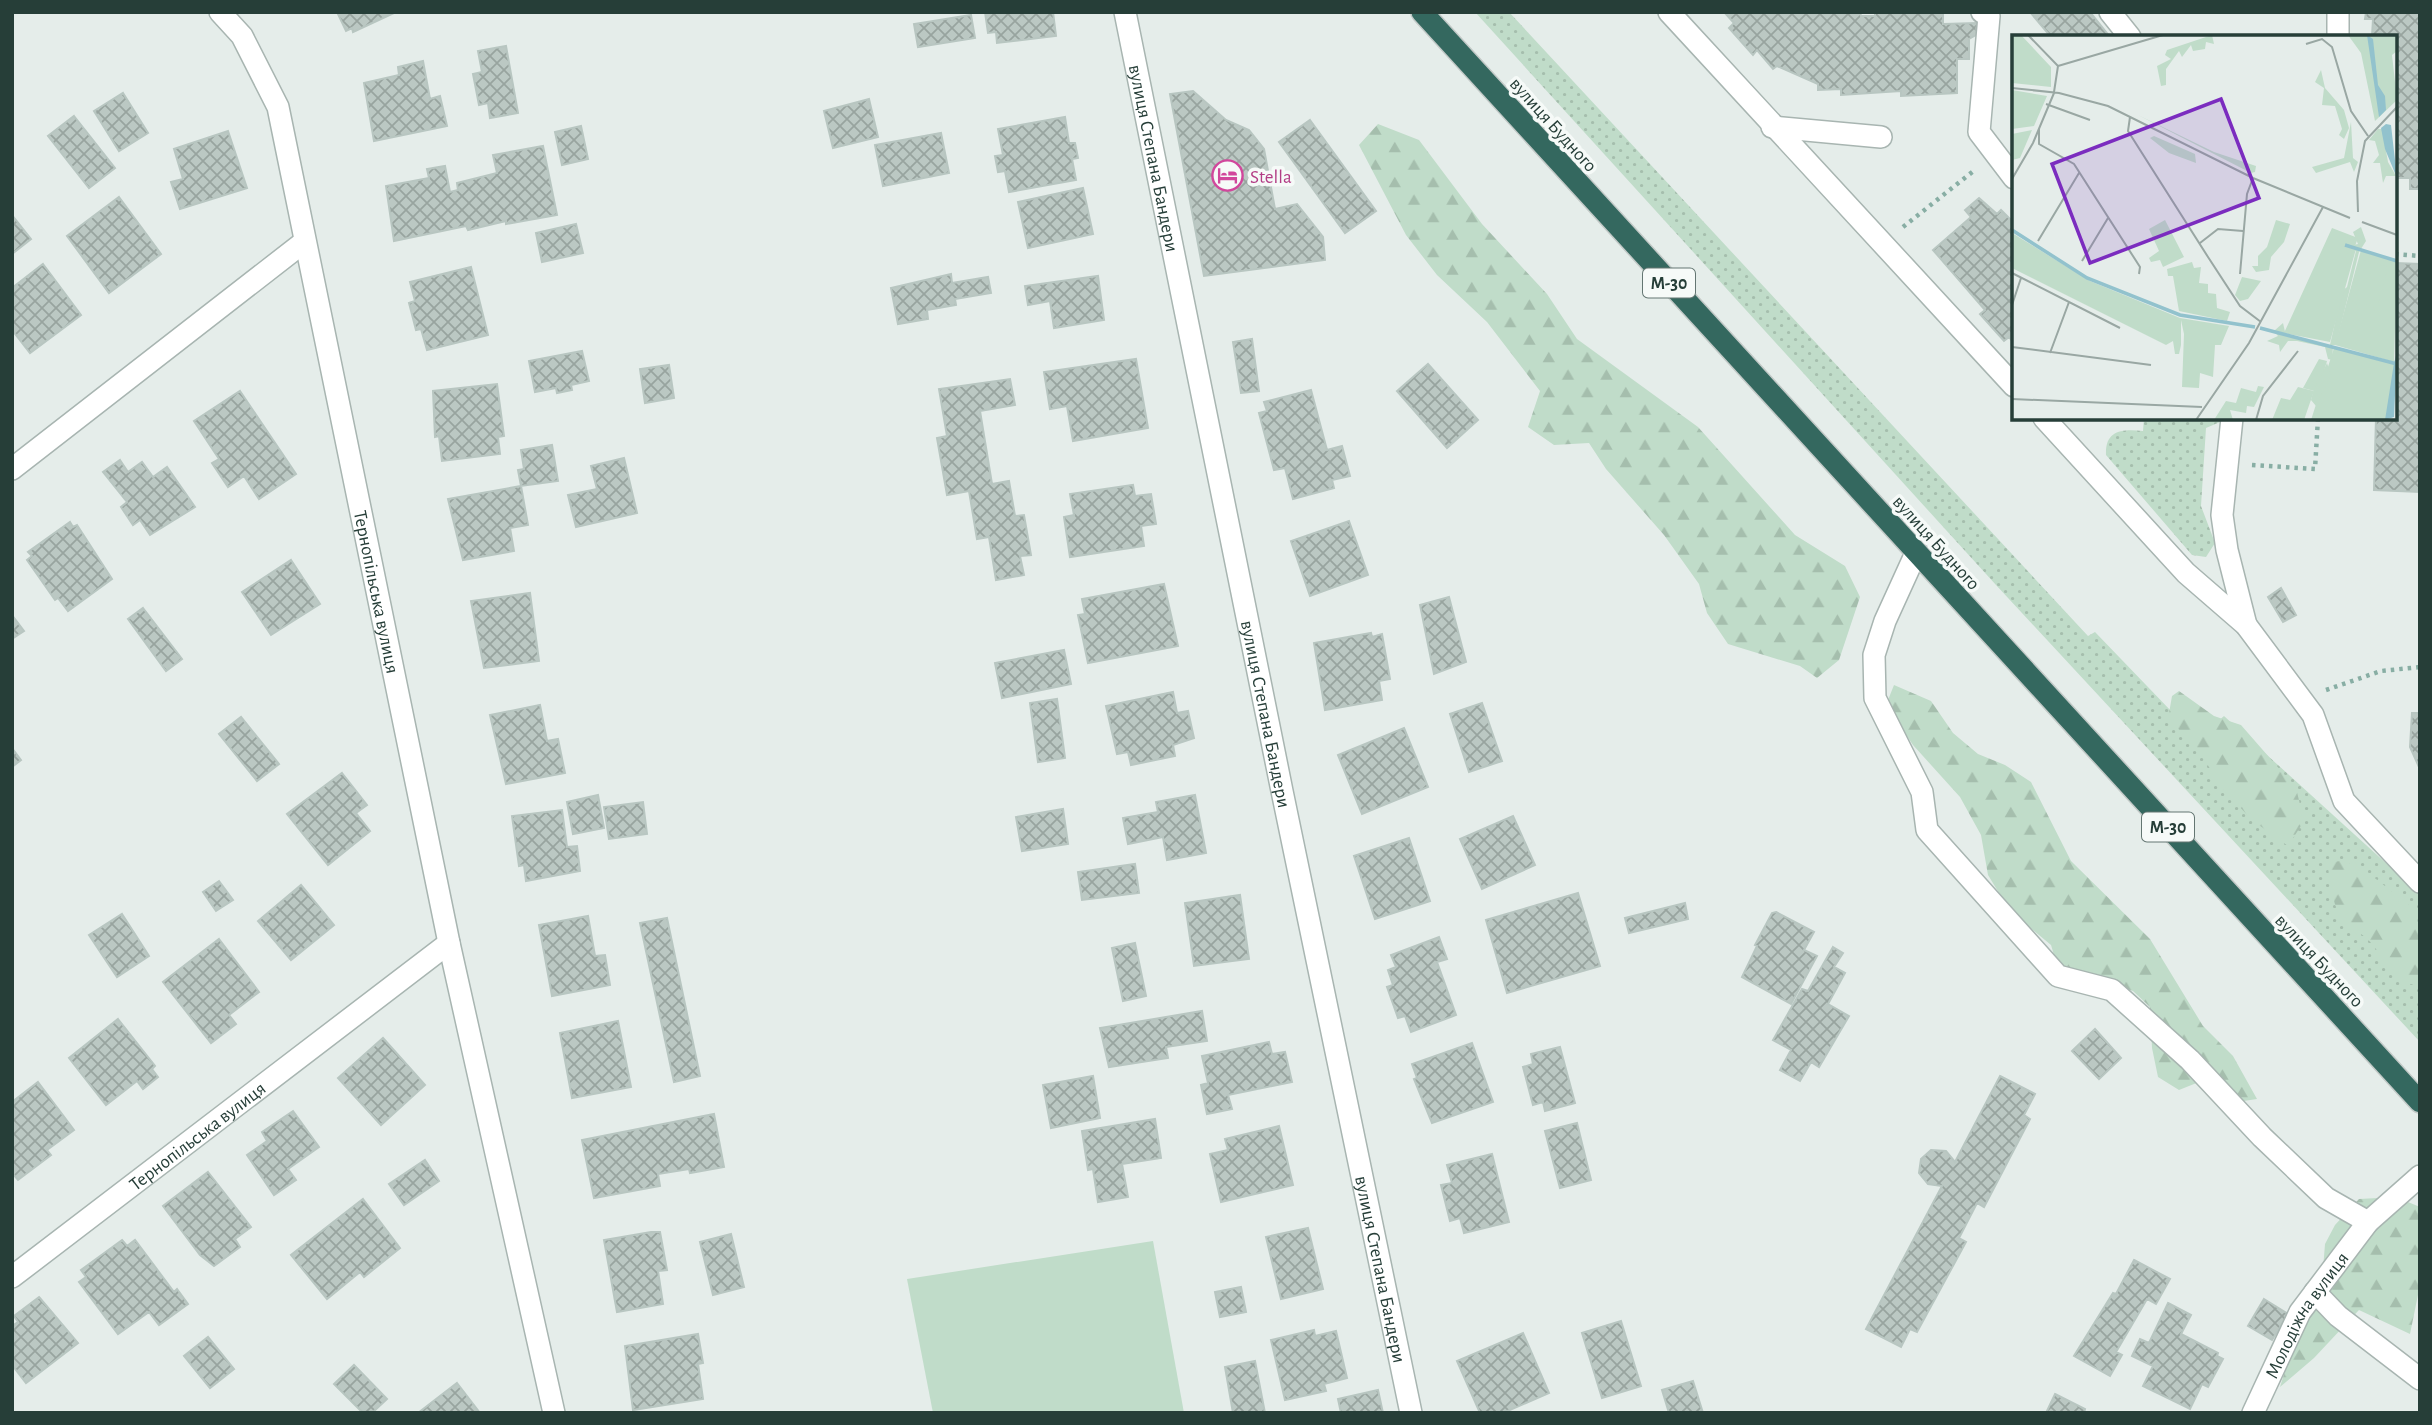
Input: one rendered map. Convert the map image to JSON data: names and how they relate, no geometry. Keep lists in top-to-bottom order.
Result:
{
  "streets": {
    "highway": ["вулиця Будного", "М-30"],
    "street": ["вулиця Степана Бандери", "Тернопільська вулиця", "Молодіжна вулиця"]
  },
  "places": {
    "hotel": ["Stella"]
  }
}
